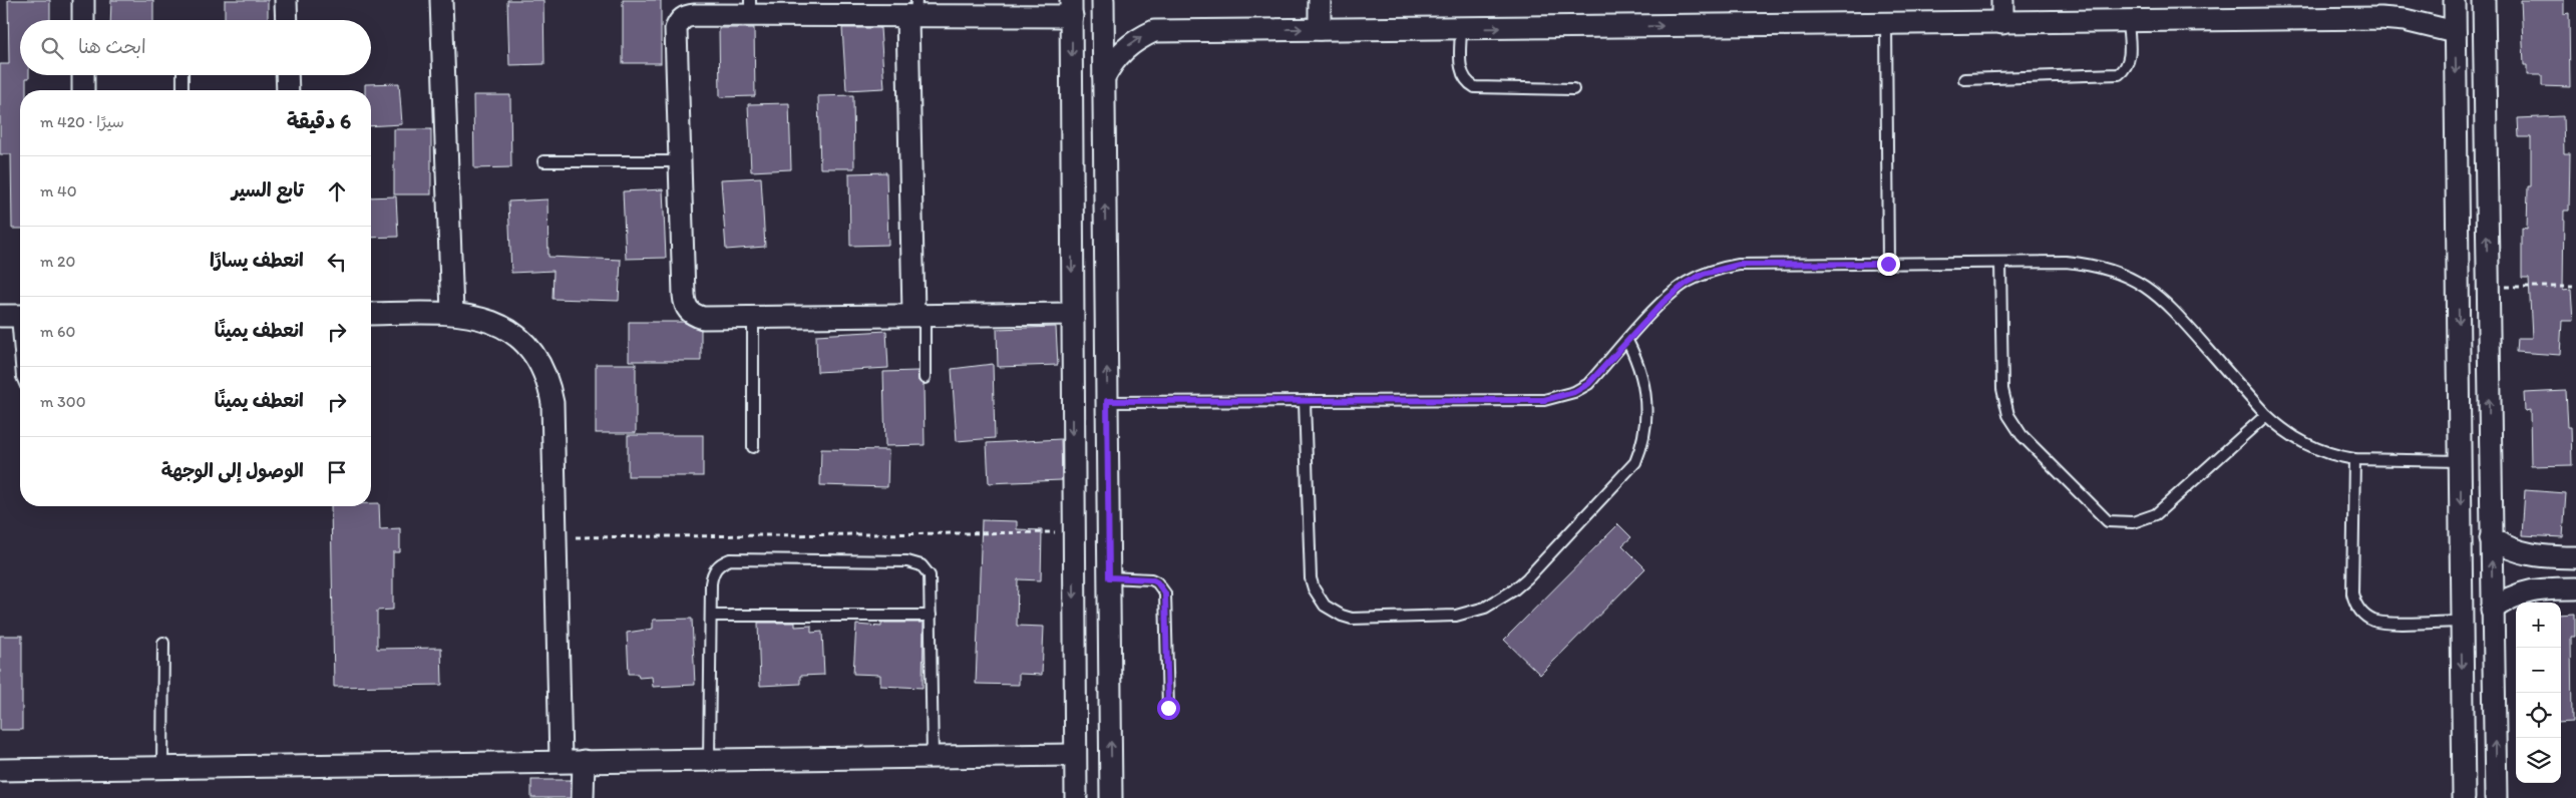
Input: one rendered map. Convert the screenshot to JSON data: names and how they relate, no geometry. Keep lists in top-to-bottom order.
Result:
{
  "page": {
    "search": "ابحث هنا",
    "heading": ["6 دقيقة", "سيرًا · 420 m"],
    "list": [
      ["تابع السير", "40 m"],
      ["انعطف يسارًا", "20 m"],
      ["انعطف يمينًا", "60 m"],
      ["انعطف يمينًا", "300 m"],
      "الوصول إلى الوجهة"
    ],
    "map_buttons": ["+", "−"]
  }
}
